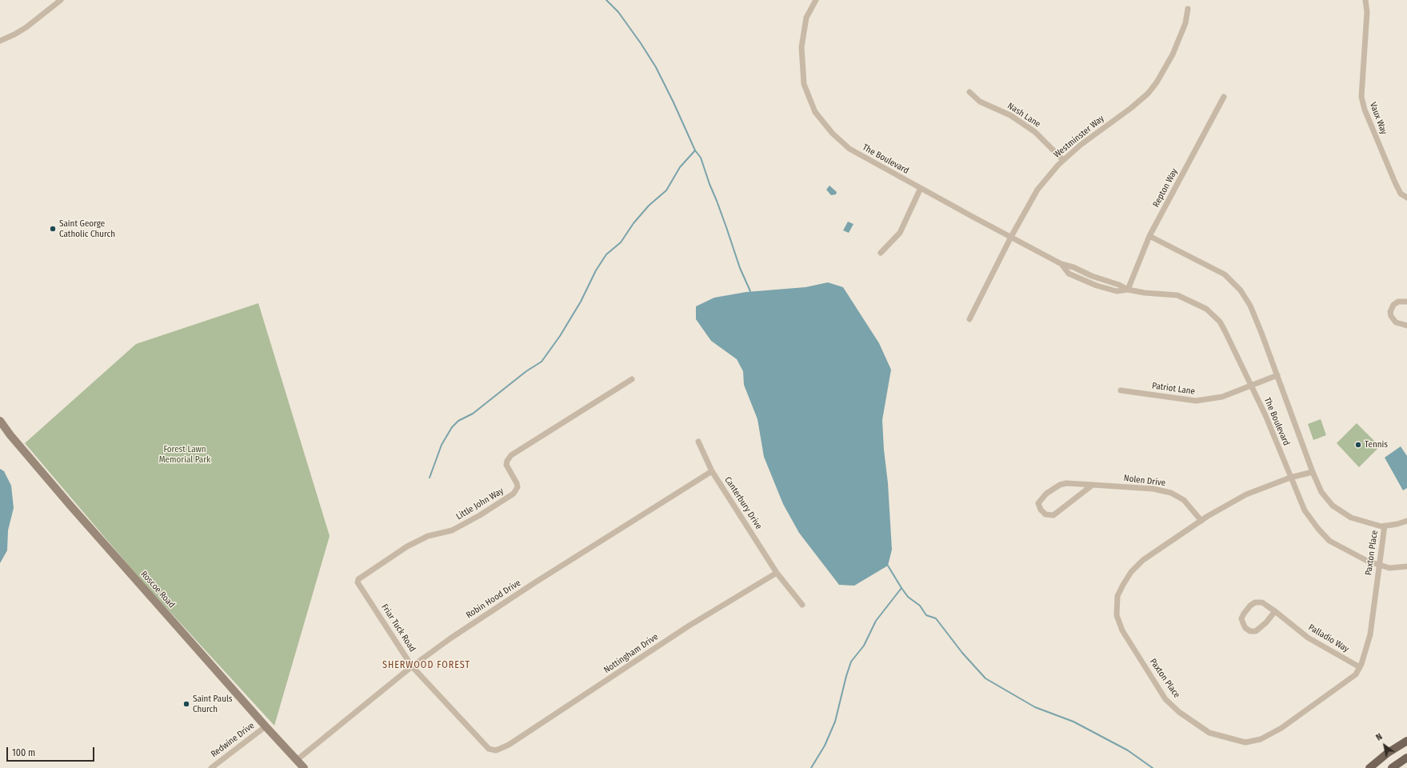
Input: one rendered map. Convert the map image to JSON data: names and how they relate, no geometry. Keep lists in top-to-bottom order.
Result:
{
  "streets": {
    "main road": ["Roscoe Road"],
    "street": [
      "Nash Lane",
      "Vaux Way",
      "Westminster Way",
      "The Boulevard",
      "Repton Way",
      "Patriot Lane",
      "Nolen Drive",
      "Canterbury Drive",
      "Little John Way",
      "Paxton Place",
      "Robin Hood Drive",
      "Friar Tuck Road",
      "Palladio Way",
      "Nottingham Drive",
      "Redwine Drive"
    ]
  },
  "crossings": [
    ["Nash Lane", "Westminster Way"],
    ["Westminster Way", "The Boulevard"],
    ["The Boulevard", "Repton Way"],
    ["The Boulevard", "Patriot Lane"],
    ["The Boulevard", "Paxton Place"],
    ["Nolen Drive", "Paxton Place"],
    ["Canterbury Drive", "Robin Hood Drive"],
    ["Canterbury Drive", "Nottingham Drive"],
    ["Little John Way", "Friar Tuck Road"],
    ["Paxton Place", "Palladio Way"],
    ["Roscoe Road", "Robin Hood Drive"],
    ["Roscoe Road", "Redwine Drive"],
    ["Robin Hood Drive", "Friar Tuck Road"],
    ["Friar Tuck Road", "Nottingham Drive"]
  ],
  "districts": ["SHERWOOD FOREST"],
  "parks": ["Forest Lawn Memorial Park"],
  "places": ["Saint George Catholic Church", "Tennis", "Saint Pauls Church"],
  "scale_bar": "100 m",
  "north": "top left"
}
